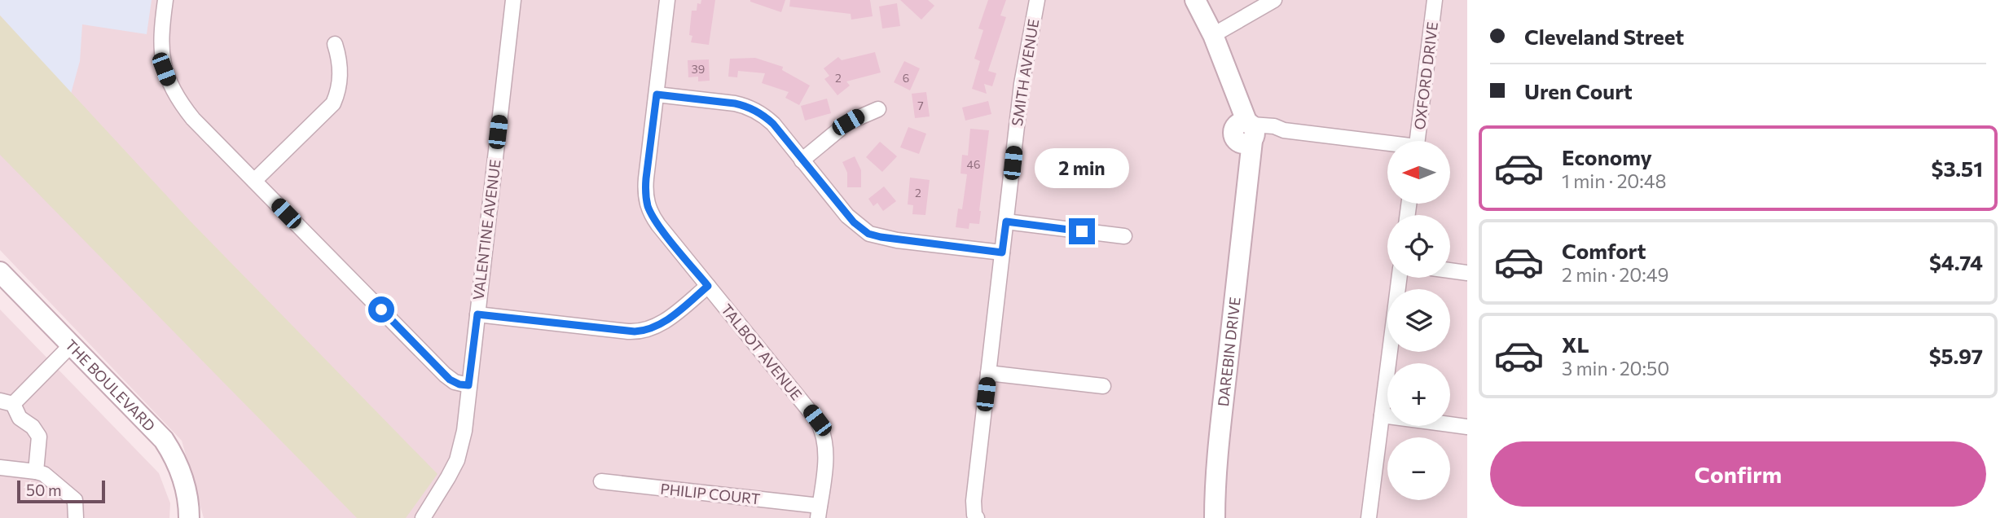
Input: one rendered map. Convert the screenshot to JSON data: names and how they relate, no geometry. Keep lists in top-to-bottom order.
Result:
{
  "streets": {
    "street": [
      "SMITH AVENUE",
      "OXFORD DRIVE",
      "VALENTINE AVENUE",
      "TALBOT AVENUE",
      "DAREBIN DRIVE",
      "THE BOULEVARD",
      "PHILIP COURT"
    ]
  },
  "crossings": [
    ["TALBOT AVENUE", "PHILIP COURT"]
  ],
  "house_numbers": [
    "39",
    "2",
    "6",
    "7",
    "46",
    "2"
  ],
  "scale_bar": "50 m",
  "north": "left",
  "page": {
    "banner": ["Cleveland Street", "Uren Court"],
    "list": [
      {
        "name": "Economy",
        "note": "1 min · 20:48",
        "value": "$3.51"
      },
      {
        "name": "Comfort",
        "note": "2 min · 20:49",
        "value": "$4.74"
      },
      {
        "name": "XL",
        "note": "3 min · 20:50",
        "value": "$5.97"
      }
    ],
    "map_buttons": ["+", "−"],
    "bubble": "2 min",
    "buttons": "Confirm",
    "scale": "50 m"
  }
}
